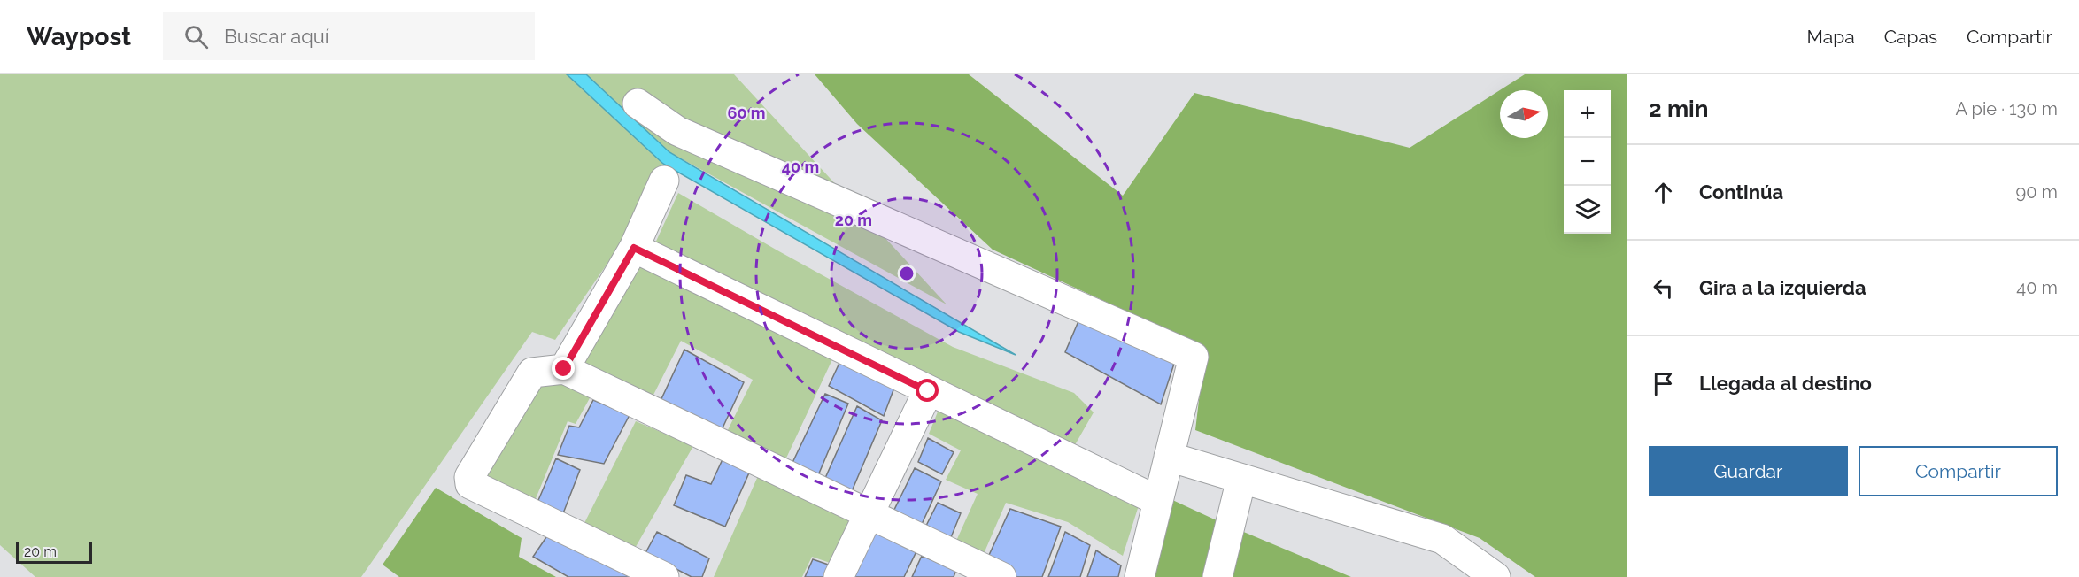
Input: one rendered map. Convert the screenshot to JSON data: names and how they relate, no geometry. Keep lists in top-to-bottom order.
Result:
{
  "scale_bar": "20 m",
  "north": "right",
  "page": {
    "header": "Waypost",
    "search": "Buscar aquí",
    "nav": ["Mapa", "Capas", "Compartir"],
    "heading": ["2 min", "A pie · 130 m"],
    "map_buttons": ["+", "−"],
    "list": [
      ["Continúa", "90 m"],
      ["Gira a la izquierda", "40 m"],
      "Llegada al destino"
    ],
    "buttons": ["Guardar", "Compartir"],
    "scale": "20 m"
  },
  "rings": ["60 m", "40 m", "20 m"]
}
